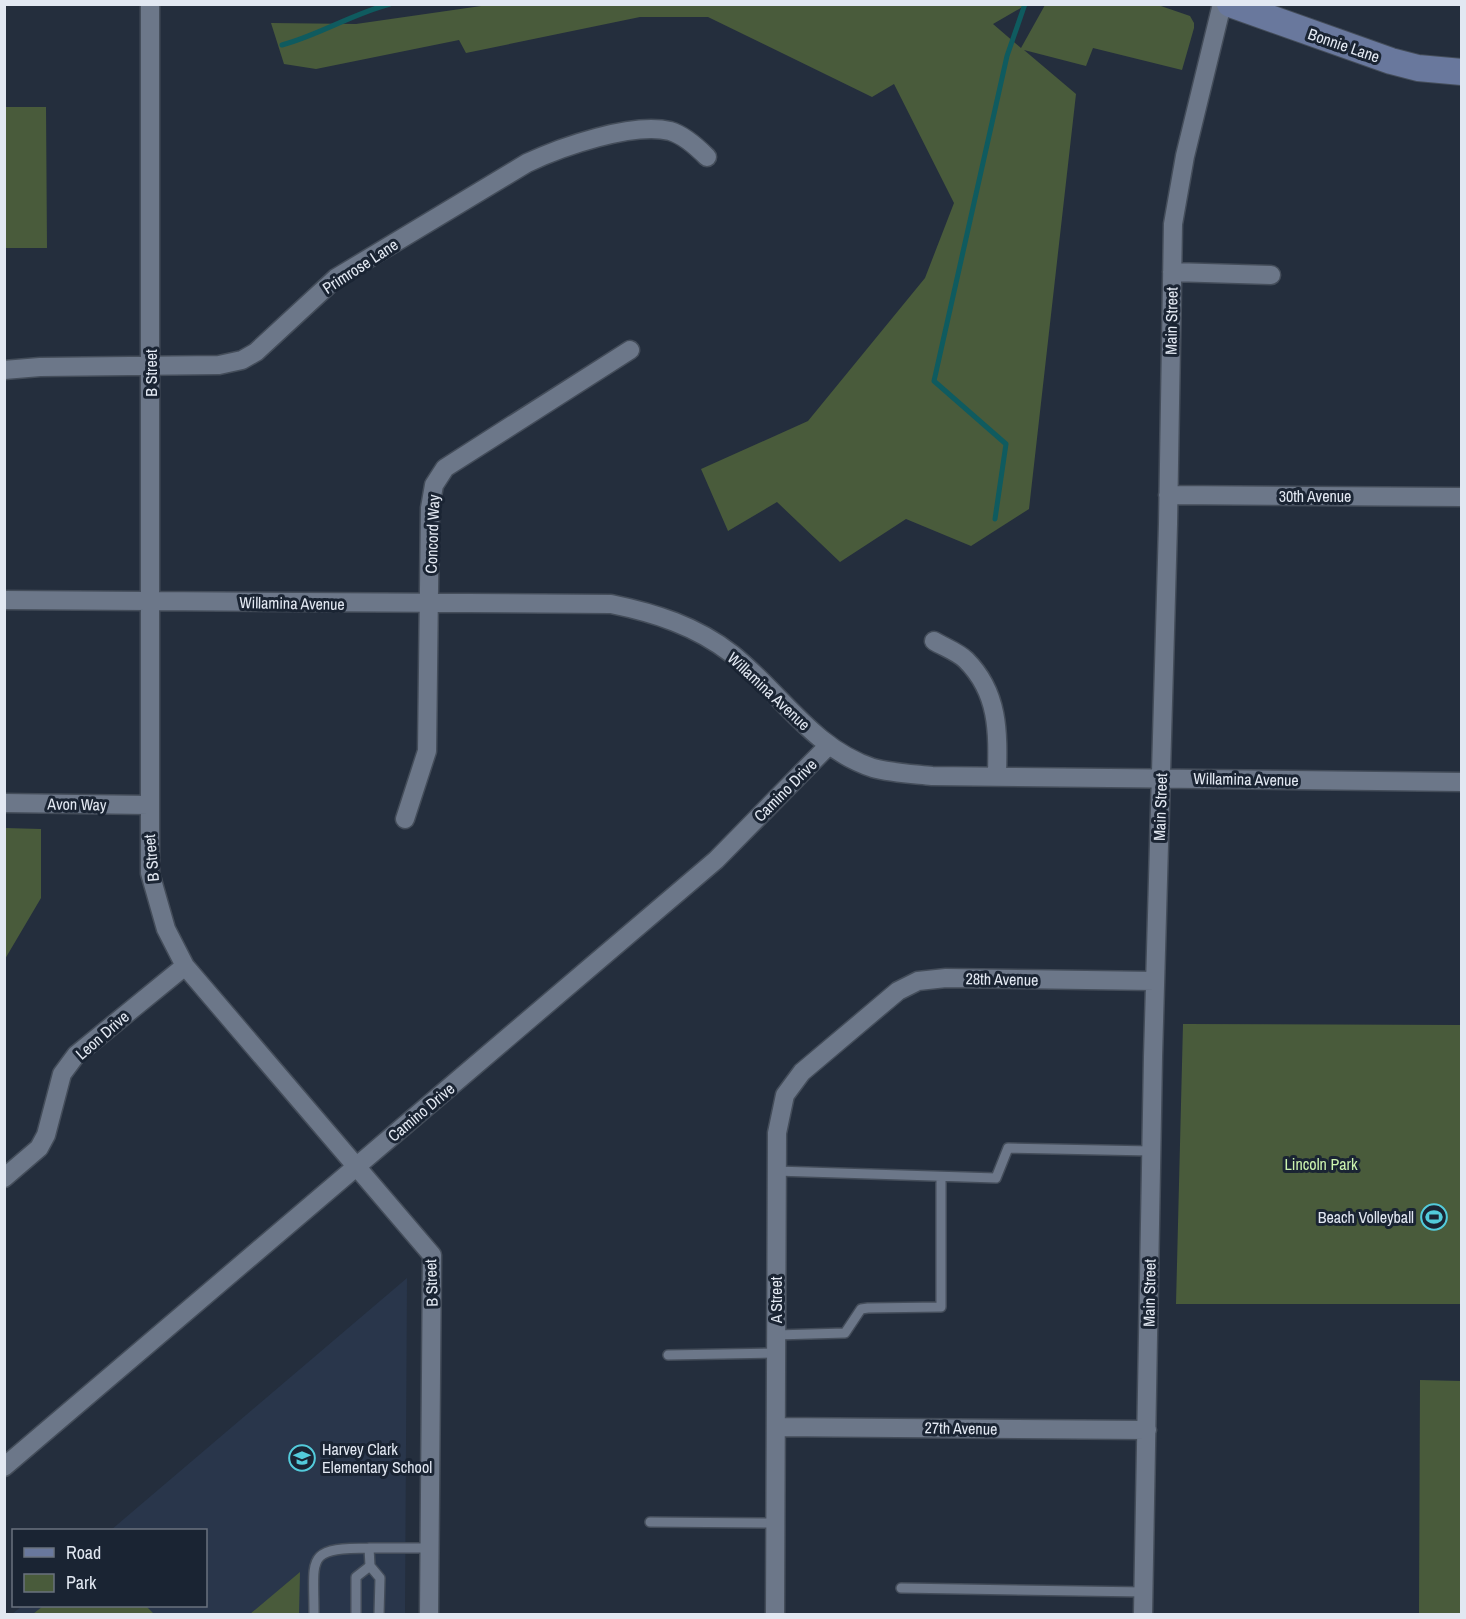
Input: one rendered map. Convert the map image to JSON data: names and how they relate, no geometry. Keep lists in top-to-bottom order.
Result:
{
  "streets": {
    "street": [
      "Bonnie Lane",
      "Primrose Lane",
      "Main Street",
      "B Street",
      "30th Avenue",
      "Concord Way",
      "Willamina Avenue",
      "Camino Drive",
      "Avon Way",
      "28th Avenue",
      "Leon Drive",
      "A Street",
      "27th Avenue"
    ]
  },
  "crossings": [
    ["Primrose Lane", "B Street"],
    ["Main Street", "30th Avenue"],
    ["Main Street", "Willamina Avenue"],
    ["Main Street", "28th Avenue"],
    ["Main Street", "27th Avenue"],
    ["B Street", "Willamina Avenue"],
    ["B Street", "Camino Drive"],
    ["B Street", "Avon Way"],
    ["B Street", "Leon Drive"],
    ["Concord Way", "Willamina Avenue"],
    ["Willamina Avenue", "Camino Drive"],
    ["28th Avenue", "A Street"],
    ["A Street", "27th Avenue"]
  ],
  "parks": ["Lincoln Park"],
  "places": {
    "sports": ["Beach Volleyball"],
    "school or university": ["Harvey Clark Elementary School"]
  },
  "legend": ["Road", "Park"]
}
